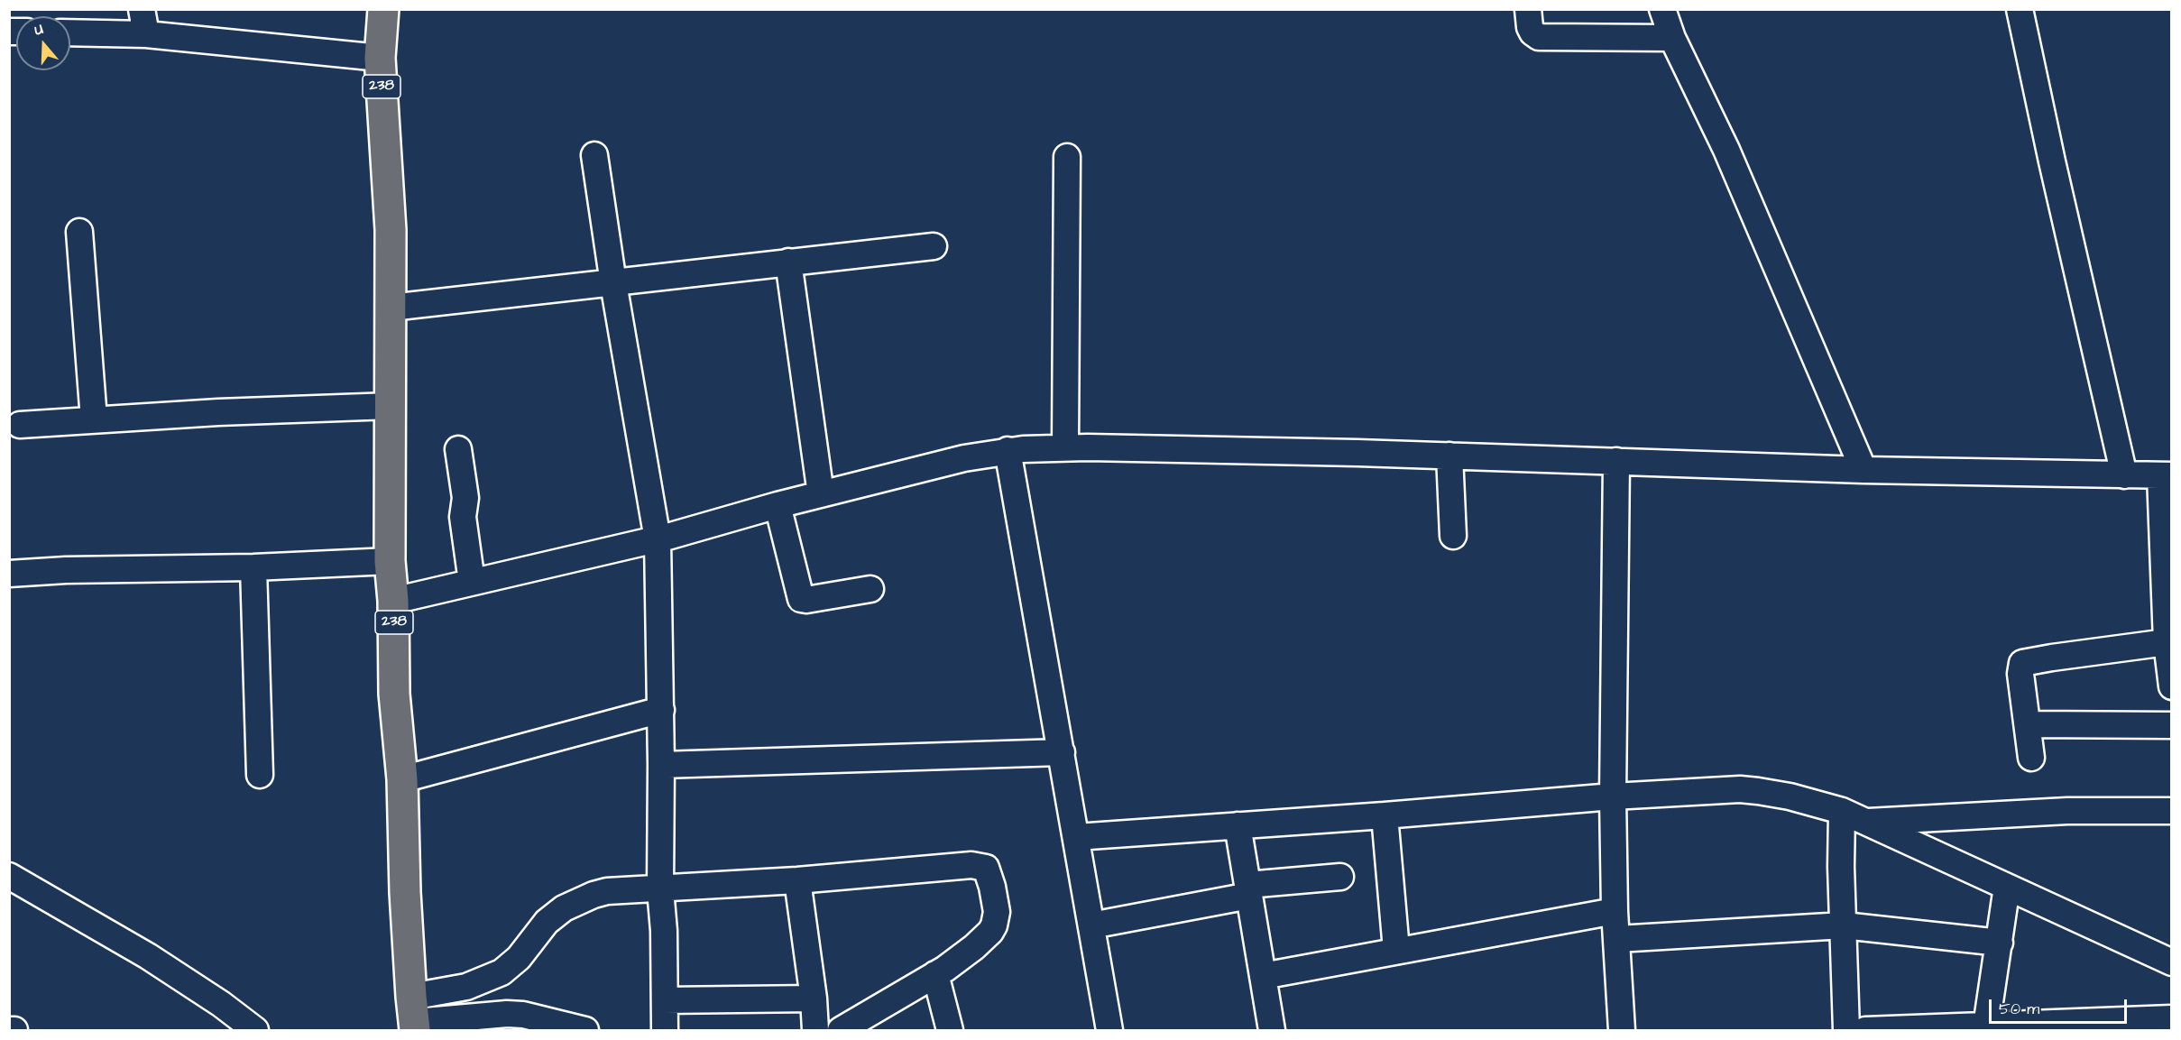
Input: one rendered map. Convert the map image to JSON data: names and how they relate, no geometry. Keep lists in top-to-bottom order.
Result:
{
  "streets": {
    "main road": ["238"]
  },
  "scale_bar": "50 m",
  "north": "top"
}
